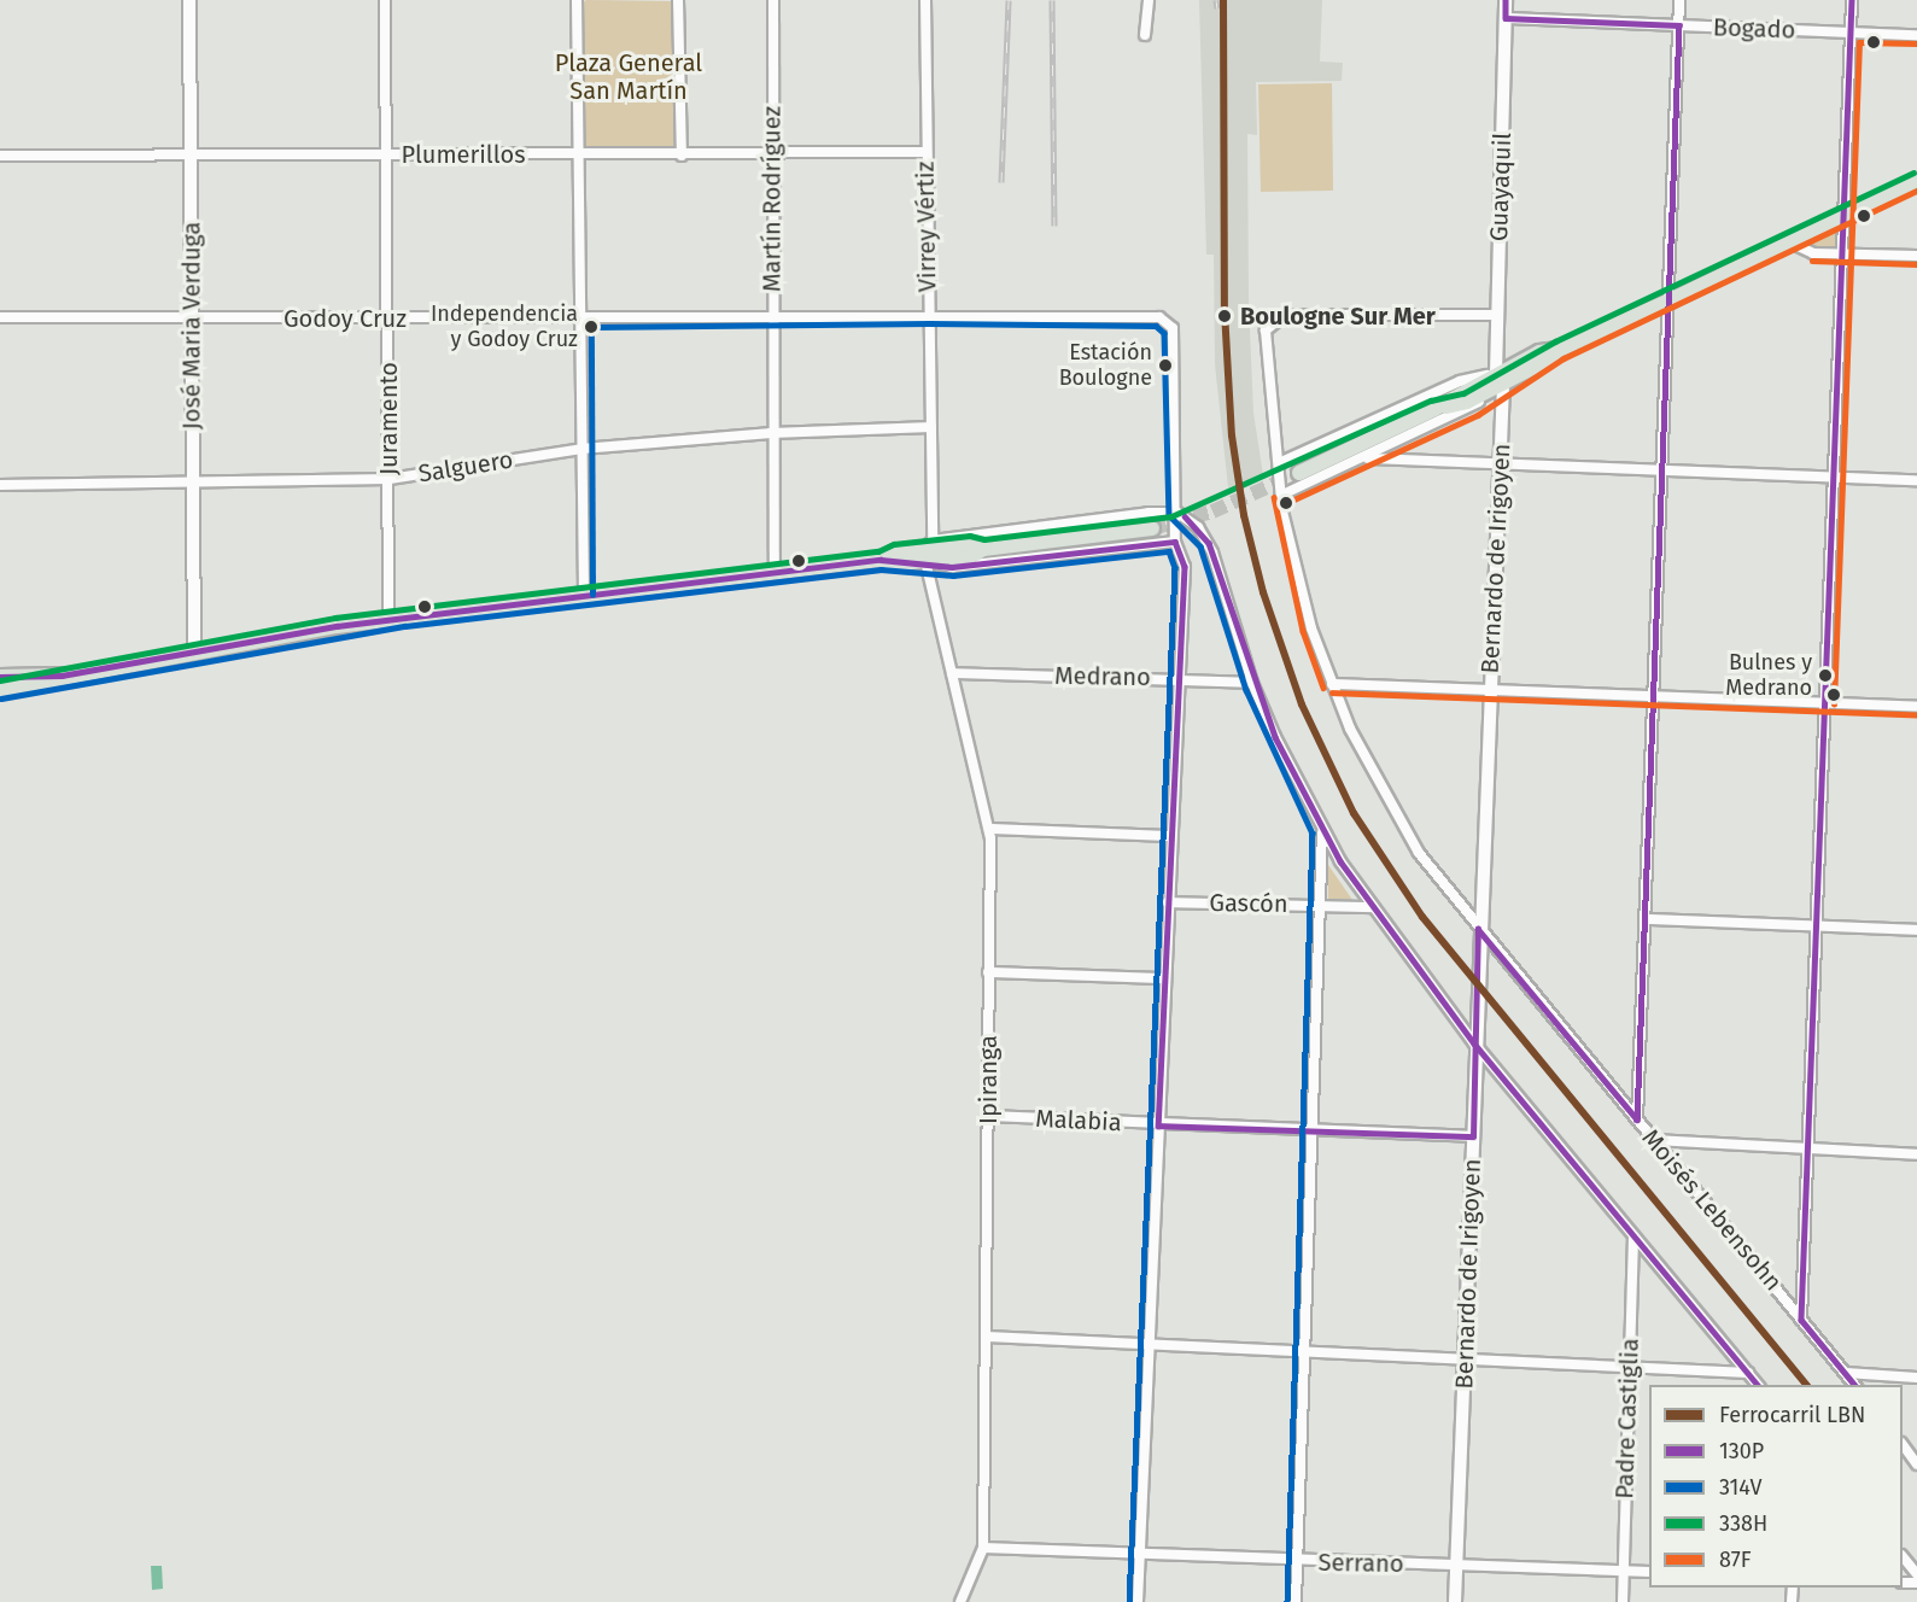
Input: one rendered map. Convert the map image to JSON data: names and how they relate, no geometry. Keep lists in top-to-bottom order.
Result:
{
  "streets": {
    "street": [
      "Bogado",
      "Plumerillos",
      "Guayaquil",
      "Martín Rodríguez",
      "Virrey Vértiz",
      "Godoy Cruz",
      "José Maria Verduga",
      "Juramento",
      "Salguero",
      "Bernardo de Irigoyen",
      "Medrano",
      "Gascón",
      "Ipiranga",
      "Malabia",
      "Moisés Lebensohn",
      "Padre Castiglia",
      "Serrano"
    ]
  },
  "crossings": [
    ["Bogado", "Guayaquil"],
    ["Plumerillos", "Martín Rodríguez"],
    ["Plumerillos", "Virrey Vértiz"],
    ["Plumerillos", "José Maria Verduga"],
    ["Plumerillos", "Juramento"],
    ["Guayaquil", "Bernardo de Irigoyen"],
    ["Guayaquil", "Moisés Lebensohn"],
    ["Martín Rodríguez", "Godoy Cruz"],
    ["Martín Rodríguez", "Salguero"],
    ["Virrey Vértiz", "Godoy Cruz"],
    ["Virrey Vértiz", "Salguero"],
    ["Virrey Vértiz", "Ipiranga"],
    ["Godoy Cruz", "José Maria Verduga"],
    ["Godoy Cruz", "Juramento"],
    ["José Maria Verduga", "Salguero"],
    ["Juramento", "Salguero"],
    ["Bernardo de Irigoyen", "Malabia"],
    ["Bernardo de Irigoyen", "Moisés Lebensohn"],
    ["Bernardo de Irigoyen", "Serrano"],
    ["Medrano", "Ipiranga"],
    ["Ipiranga", "Malabia"],
    ["Ipiranga", "Serrano"],
    ["Padre Castiglia", "Serrano"]
  ],
  "parks": ["Plaza General San Martín"],
  "places": [
    "Boulogne Sur Mer",
    "Independencia y Godoy Cruz",
    "Estación Boulogne",
    "Bulnes y Medrano"
  ],
  "lines": [
    "rail line LBN",
    "transit line 130P",
    "transit line 87F",
    "transit line 338H",
    "transit line 314V"
  ],
  "legend": [
    "Ferrocarril LBN",
    "130P",
    "314V",
    "338H",
    "87F"
  ]
}
